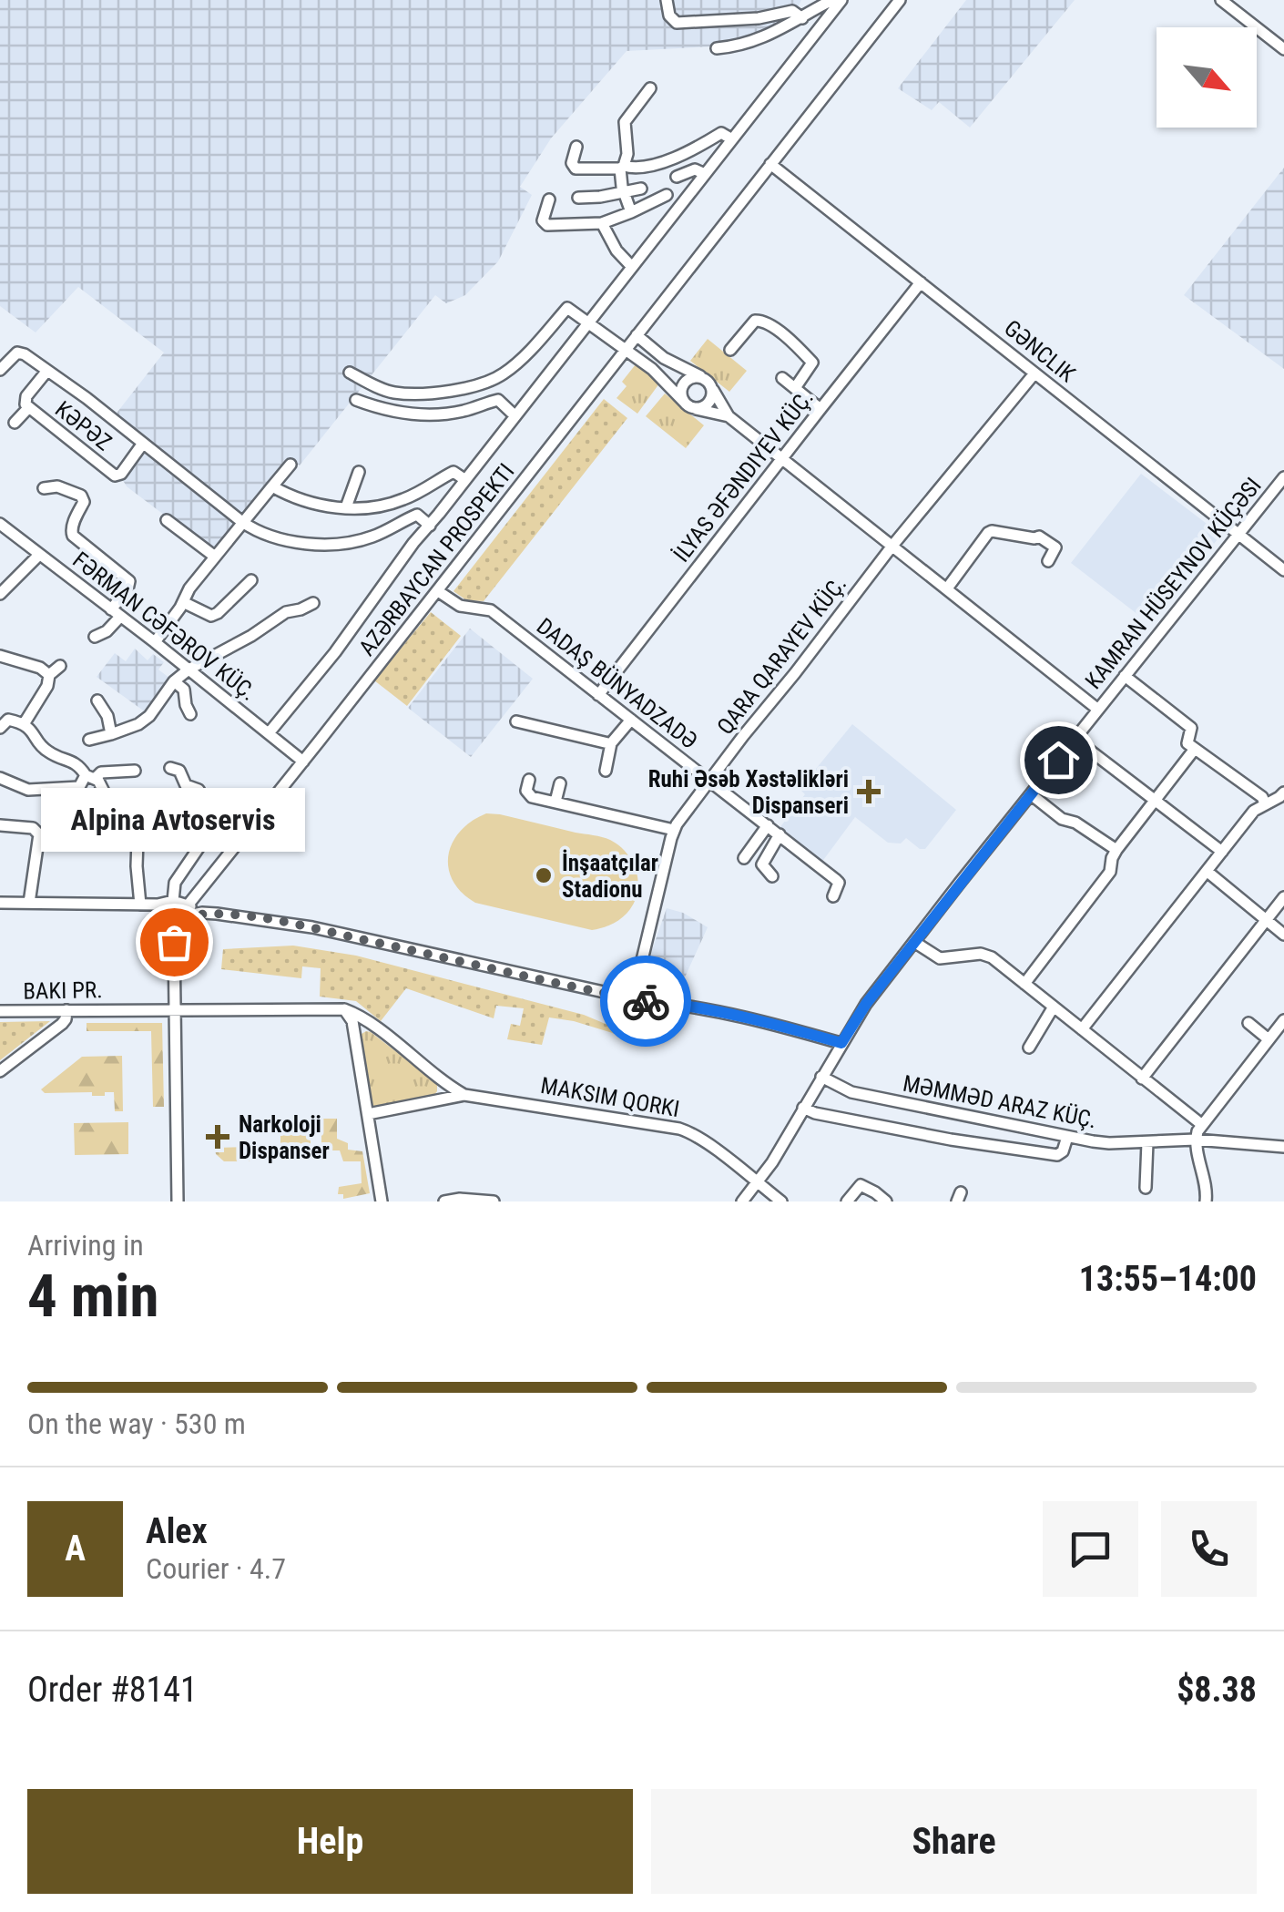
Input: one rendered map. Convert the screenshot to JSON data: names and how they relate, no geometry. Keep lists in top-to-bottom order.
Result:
{
  "streets": {
    "street": [
      "GƏNCLIK",
      "KƏPƏZ",
      "İLYAS ƏFƏNDIYEV KÜÇ.",
      "AZƏRBAYCAN PROSPEKTI",
      "KAMRAN HÜSEYNOV KÜÇƏSI",
      "FƏRMAN CƏFƏROV KÜÇ.",
      "QARA QARAYEV KÜÇ.",
      "DADAŞ BÜNYADZADƏ",
      "MAKSIM QORKI",
      "MƏMMƏD ARAZ KÜÇ."
    ]
  },
  "crossings": [
    ["GƏNCLIK", "İLYAS ƏFƏNDIYEV KÜÇ."],
    ["GƏNCLIK", "AZƏRBAYCAN PROSPEKTI"],
    ["GƏNCLIK", "KAMRAN HÜSEYNOV KÜÇƏSI"],
    ["GƏNCLIK", "QARA QARAYEV KÜÇ."],
    ["İLYAS ƏFƏNDIYEV KÜÇ.", "DADAŞ BÜNYADZADƏ"],
    ["AZƏRBAYCAN PROSPEKTI", "FƏRMAN CƏFƏROV KÜÇ."],
    ["AZƏRBAYCAN PROSPEKTI", "DADAŞ BÜNYADZADƏ"],
    ["KAMRAN HÜSEYNOV KÜÇƏSI", "MAKSIM QORKI"],
    ["KAMRAN HÜSEYNOV KÜÇƏSI", "MƏMMƏD ARAZ KÜÇ."],
    ["QARA QARAYEV KÜÇ.", "DADAŞ BÜNYADZADƏ"]
  ],
  "places": {
    "health": ["Ruhi Əsəb Xəstəlikləri Dispanseri", "Narkoloji Dispanser"],
    "other": ["İnşaatçılar Stadionu", "Alpina Avtoservis"]
  },
  "north": "bottom right",
  "page": {
    "bubble": "Alpina Avtoservis",
    "heading": ["4 min", "Arriving in", "13:55–14:00"],
    "panel": [
      "Alex",
      "Courier · 4.7",
      "Order #8141",
      "$8.38"
    ],
    "bar": "On the way · 530 m",
    "round": "A",
    "buttons": ["Help", "Share"]
  }
}
